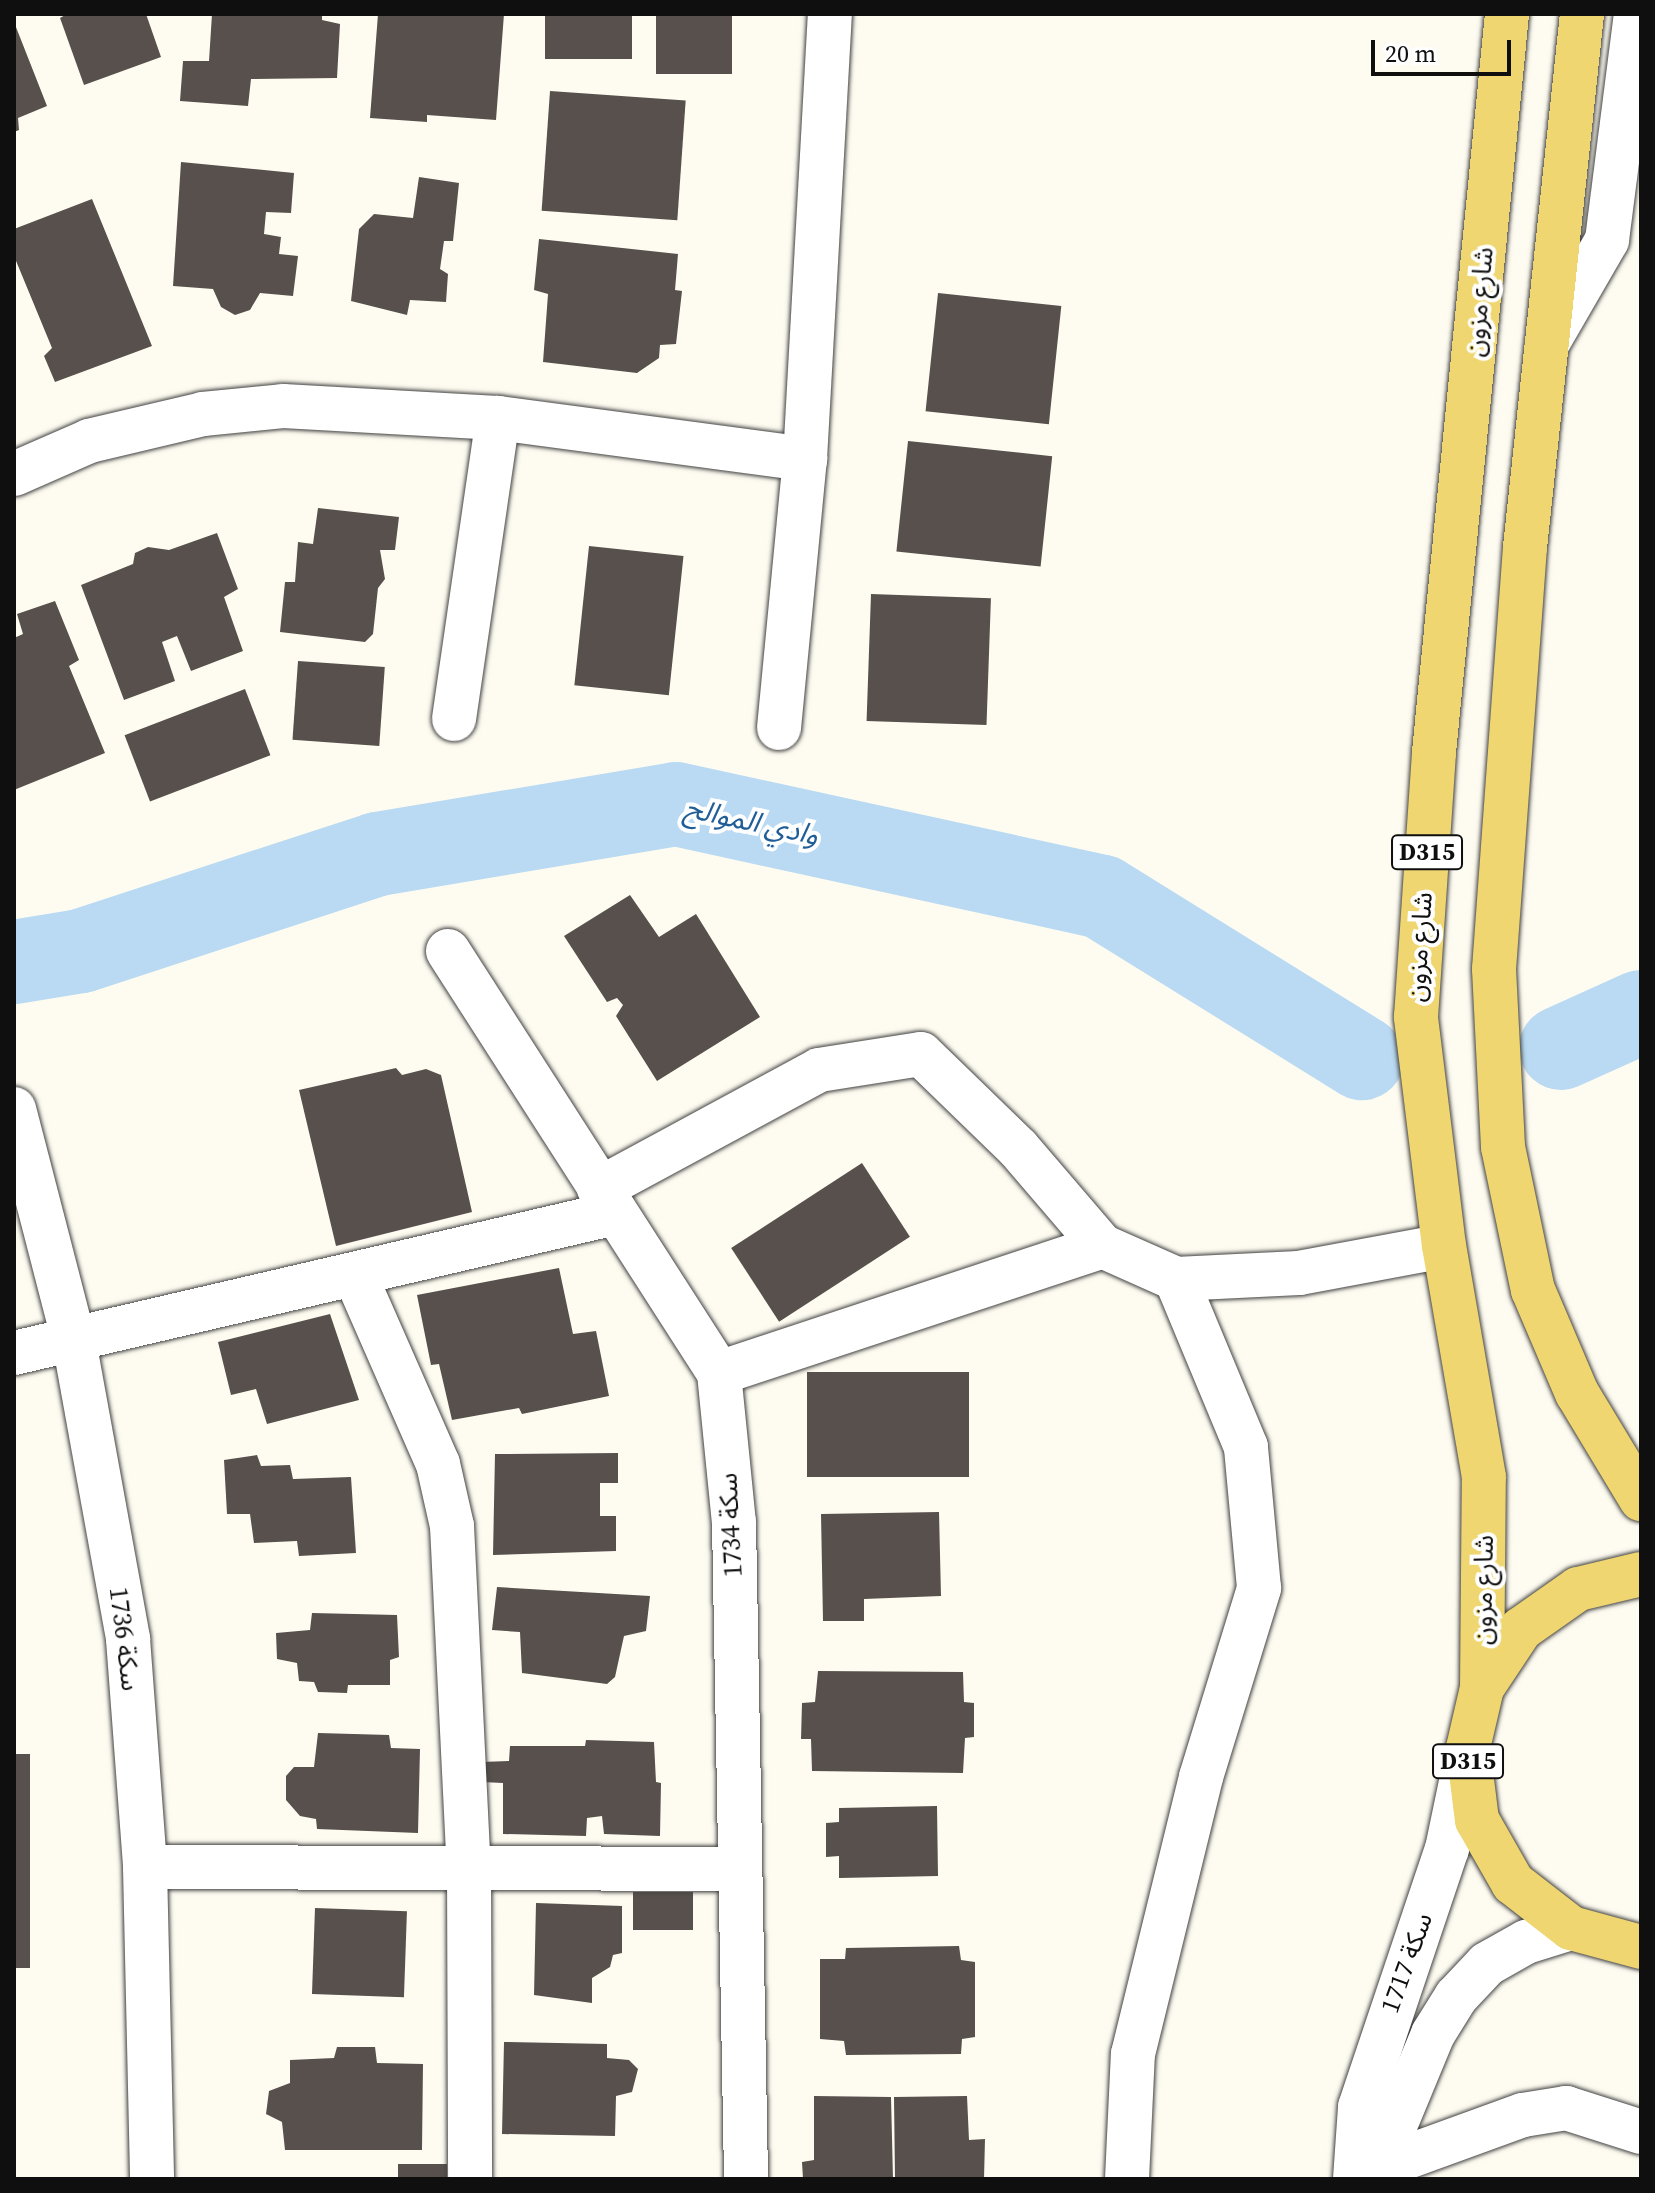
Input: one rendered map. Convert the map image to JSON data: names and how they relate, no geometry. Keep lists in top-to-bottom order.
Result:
{
  "streets": {
    "main road": ["شارع مزون", "D315"],
    "street": ["سكة 1734", "سكة 1736", "سكة 1717"]
  },
  "crossings": [
    ["شارع مزون", "D315"],
    ["D315", "سكة 1717"]
  ],
  "water": ["وادي الموالح"],
  "scale_bar": "20 m"
}
